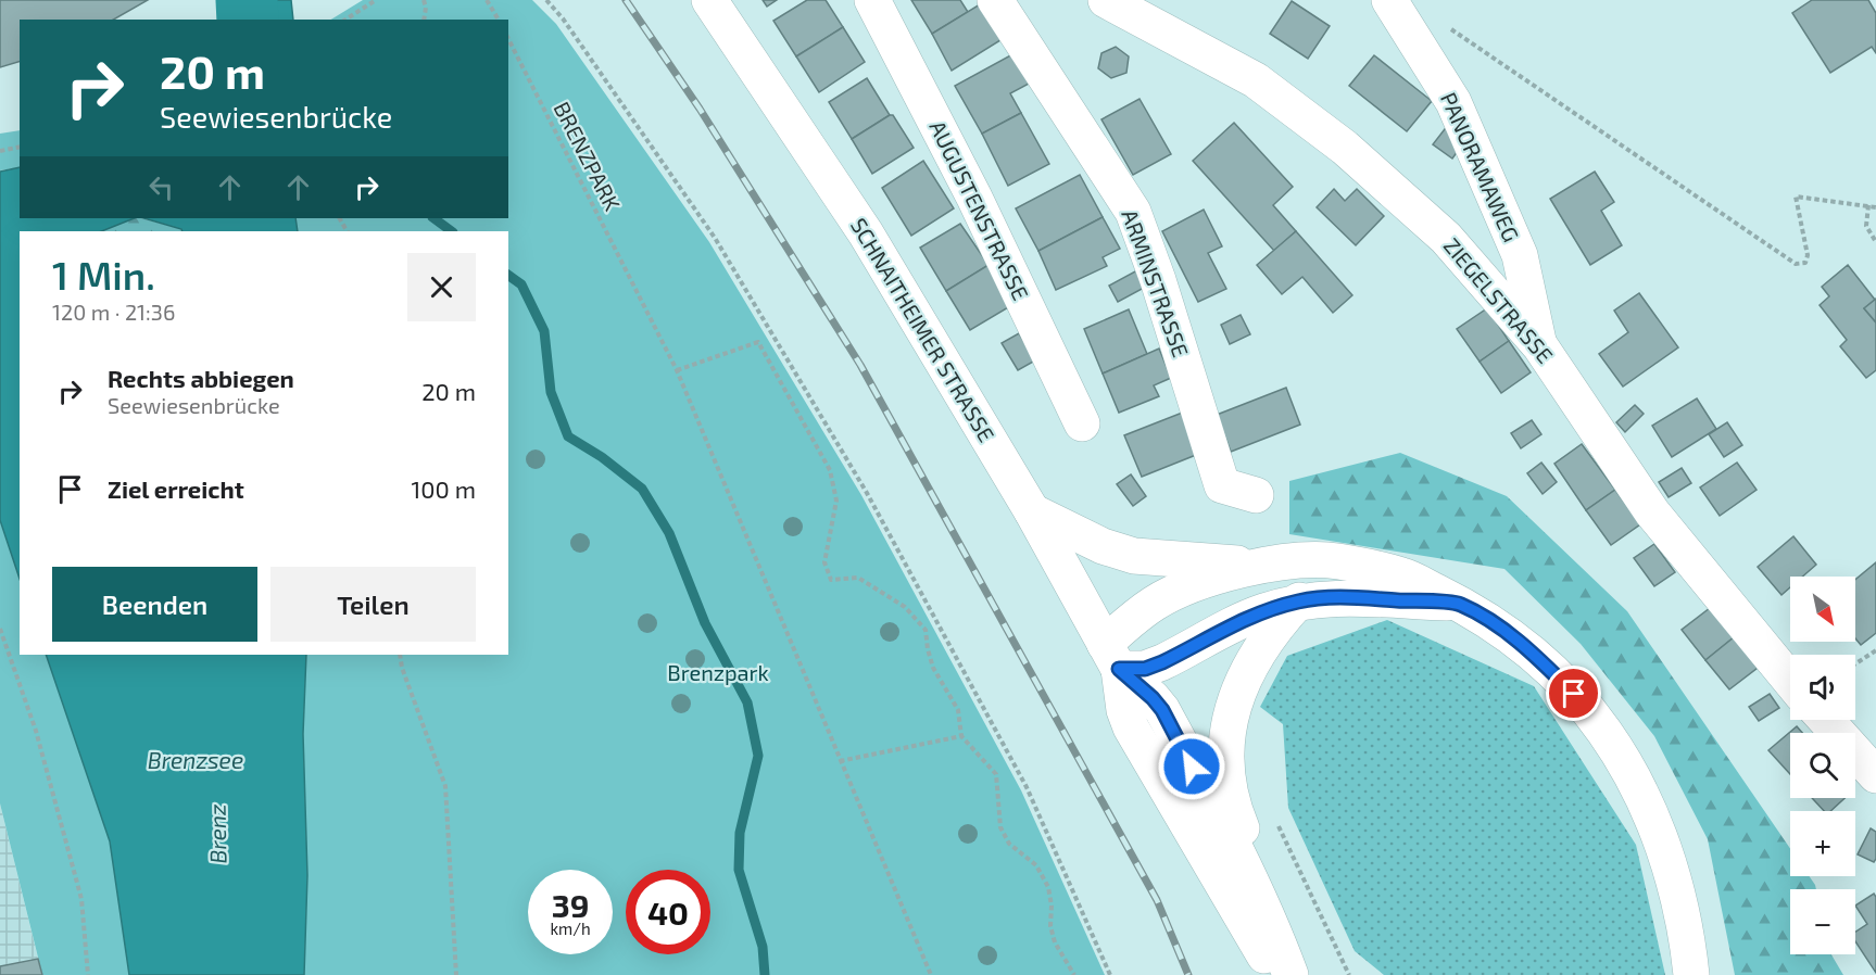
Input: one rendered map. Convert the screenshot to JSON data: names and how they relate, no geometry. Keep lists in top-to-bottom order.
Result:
{
  "streets": {
    "street": [
      "PANORAMAWEG",
      "AUGUSTENSTRASSE",
      "ARMINSTRASSE",
      "ZIEGELSTRASSE",
      "SCHNAITHEIMER STRASSE"
    ],
    "path": ["BRENZPARK"]
  },
  "crossings": [
    ["PANORAMAWEG", "ZIEGELSTRASSE"]
  ],
  "water": ["Brenzsee", "Brenz"],
  "parks": ["Brenzpark"],
  "north": "bottom right",
  "page": {
    "turn": ["20 m", "Seewiesenbrücke"],
    "heading": ["1 Min.", "120 m · 21:36"],
    "list": [
      {
        "name": "Rechts abbiegen",
        "note": "Seewiesenbrücke",
        "value": "20 m"
      },
      {
        "name": "Ziel erreicht",
        "value": "100 m"
      }
    ],
    "buttons": ["Beenden", "Teilen"],
    "map_buttons": ["+", "−"],
    "speed": "39 km/h",
    "limit": "40"
  }
}
